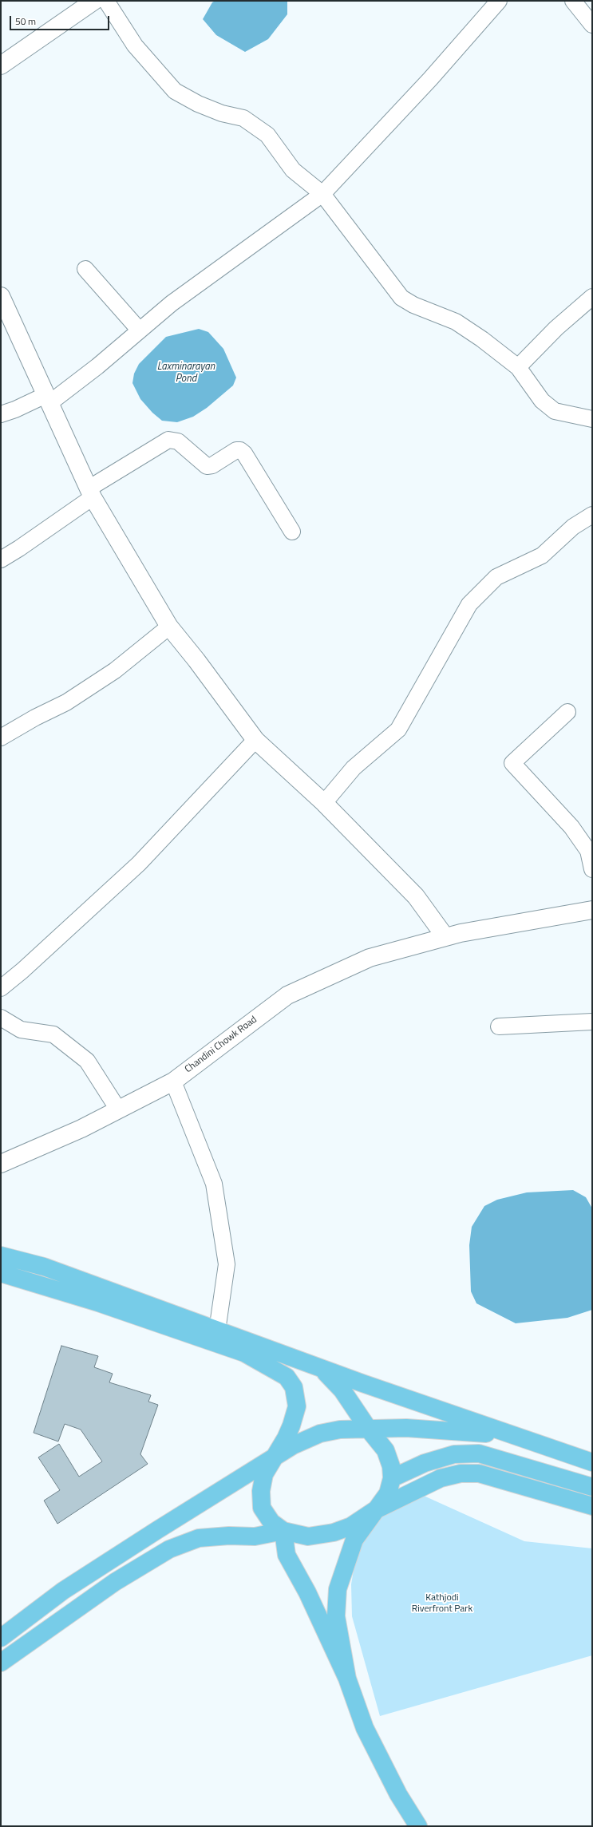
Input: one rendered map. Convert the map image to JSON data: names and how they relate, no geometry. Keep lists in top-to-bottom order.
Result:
{
  "streets": {
    "main road": ["Chandini Chowk Road"]
  },
  "water": ["Laxminarayan Pond"],
  "parks": ["Kathjodi Riverfront Park"],
  "scale_bar": "50 m"
}
